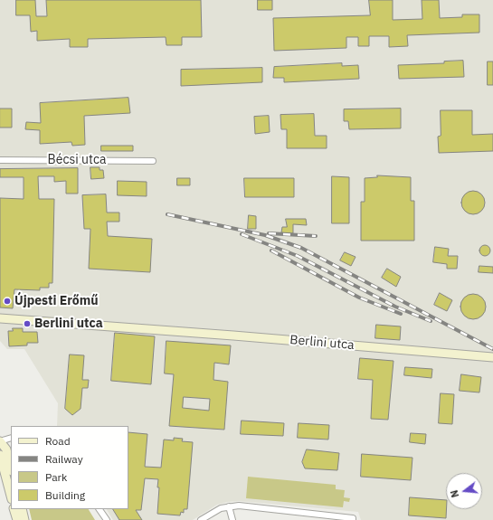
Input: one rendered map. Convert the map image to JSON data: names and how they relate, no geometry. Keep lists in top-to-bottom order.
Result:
{
  "streets": {
    "street": ["Bécsi utca", "Berlini utca"]
  },
  "places": ["Újpesti Erőmű", "Berlini utca"],
  "legend": [
    "Road",
    "Railway",
    "Park",
    "Building"
  ],
  "north": "left"
}
